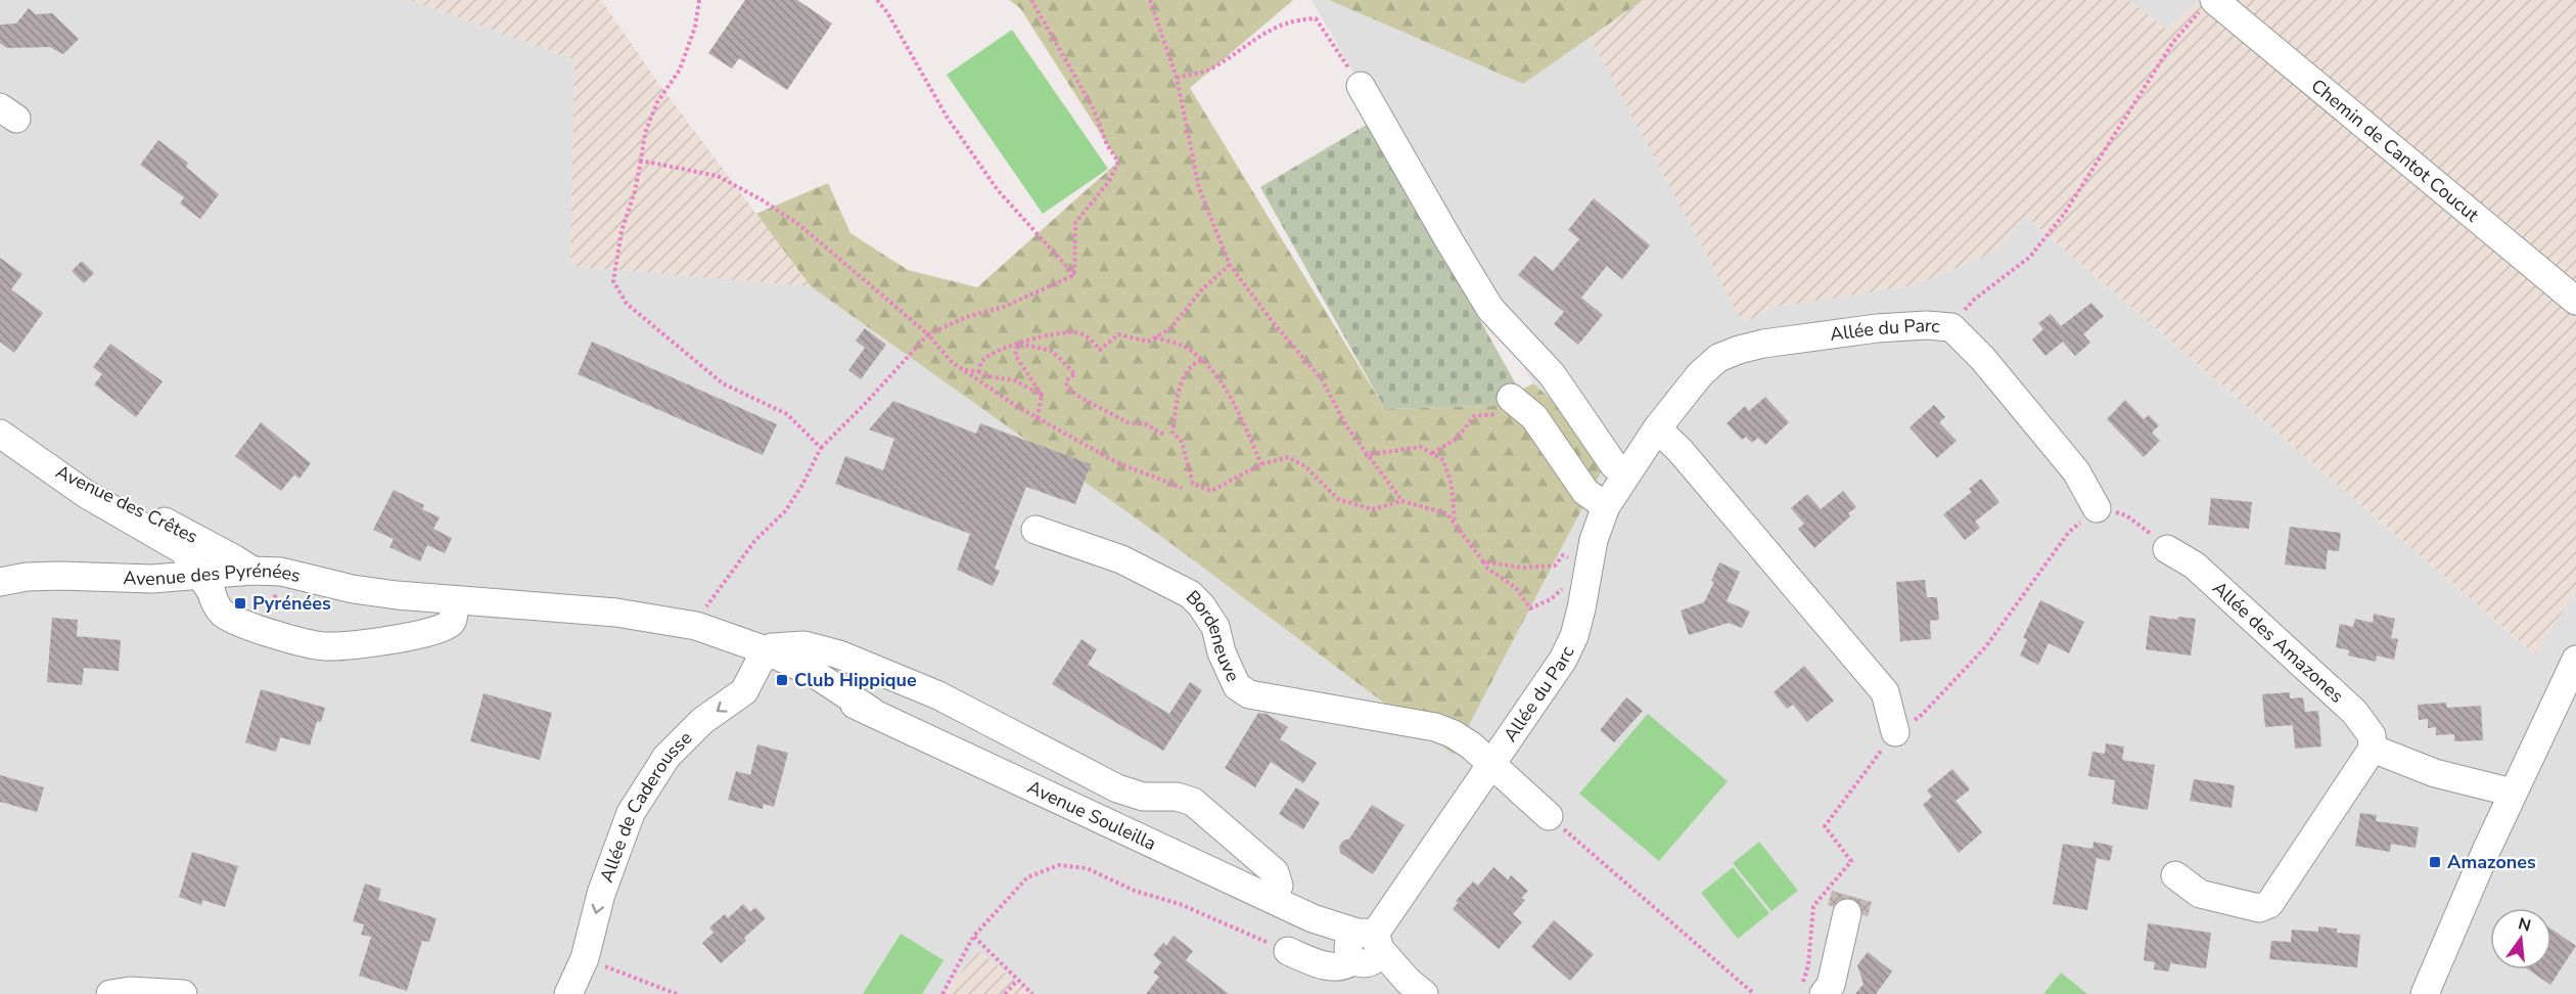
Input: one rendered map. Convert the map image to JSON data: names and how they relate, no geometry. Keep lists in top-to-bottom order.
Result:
{
  "streets": {
    "street": [
      "Chemin de Cantot Coucut",
      "Allée du Parc",
      "Avenue des Crêtes",
      "Avenue des Pyrénées",
      "Bordeneuve",
      "Allée des Amazones",
      "Allée de Caderousse",
      "Avenue Souleilla"
    ]
  },
  "crossings": [
    ["Allée du Parc", "Bordeneuve"],
    ["Allée du Parc", "Avenue Souleilla"],
    ["Avenue des Crêtes", "Avenue des Pyrénées"],
    ["Avenue des Pyrénées", "Allée de Caderousse"],
    ["Avenue des Pyrénées", "Avenue Souleilla"],
    ["Allée de Caderousse", "Avenue Souleilla"]
  ],
  "one_way": ["Allée de Caderousse"],
  "places": {
    "transit": ["Pyrénées", "Club Hippique", "Amazones"]
  },
  "north": "top"
}
